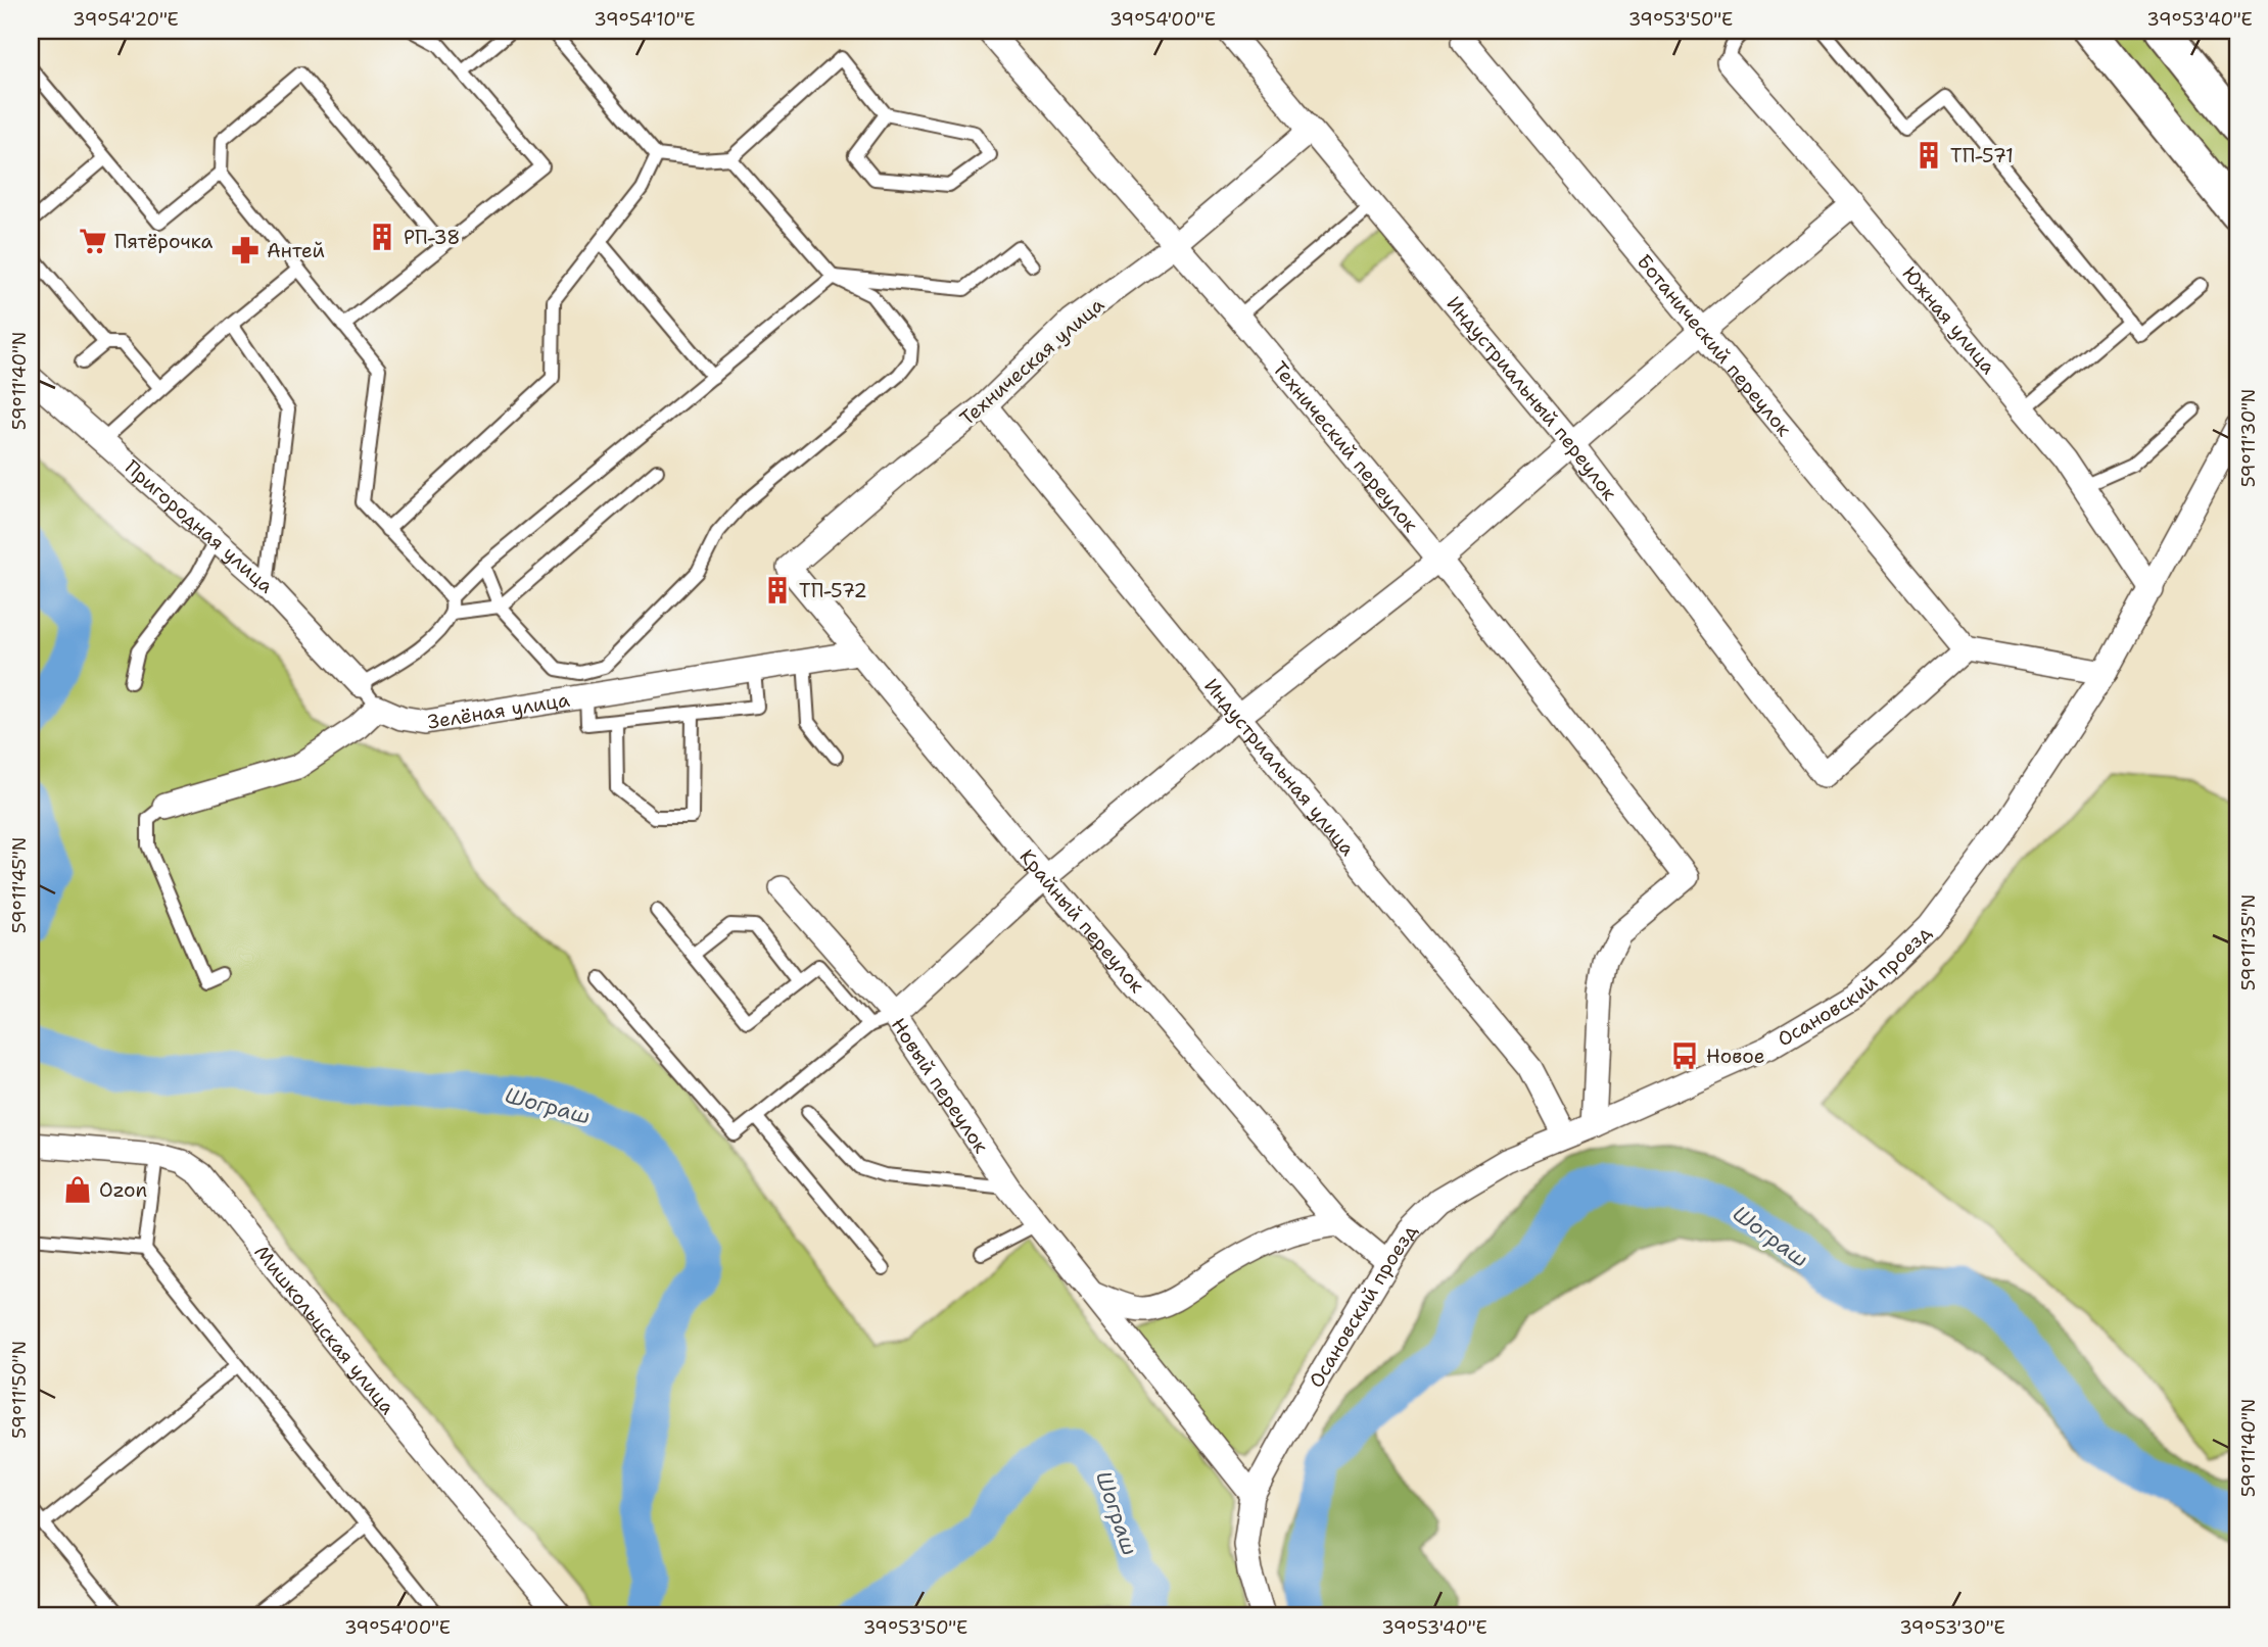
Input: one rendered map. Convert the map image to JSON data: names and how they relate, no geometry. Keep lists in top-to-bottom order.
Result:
{
  "streets": {
    "street": [
      "Южная улица",
      "Ботанический переулок",
      "Техническая улица",
      "Индустриальный переулок",
      "Технический переулок",
      "Пригородная улица",
      "Зелёная улица",
      "Индустриальная улица",
      "Крайный переулок",
      "Осановский проезд",
      "Новый переулок",
      "Мишкольцская улица"
    ]
  },
  "crossings": [
    ["Южная улица", "Осановский проезд"],
    ["Ботанический переулок", "Индустриальный переулок"],
    ["Техническая улица", "Индустриальный переулок"],
    ["Техническая улица", "Технический переулок"],
    ["Техническая улица", "Индустриальная улица"],
    ["Техническая улица", "Крайный переулок"],
    ["Технический переулок", "Осановский проезд"],
    ["Зелёная улица", "Крайный переулок"],
    ["Индустриальная улица", "Осановский проезд"],
    ["Крайный переулок", "Осановский проезд"],
    ["Осановский проезд", "Новый переулок"]
  ],
  "water": ["Шограш"],
  "places": {
    "building": ["ТП-571", "РП-38", "ТП-572"],
    "supermarket": ["Пятёрочка"],
    "pharmacy": ["Антей"],
    "bus stop": ["Новое"],
    "shop": ["Ozon"]
  },
  "coordinates": [
    "39°54'20\"E",
    "39°54'10\"E",
    "39°54'00\"E",
    "39°53'50\"E",
    "39°53'40\"E",
    "59°11'40\"N",
    "59°11'30\"N",
    "59°11'45\"N",
    "59°11'35\"N",
    "59°11'50\"N",
    "39°53'30\"E"
  ]
}
